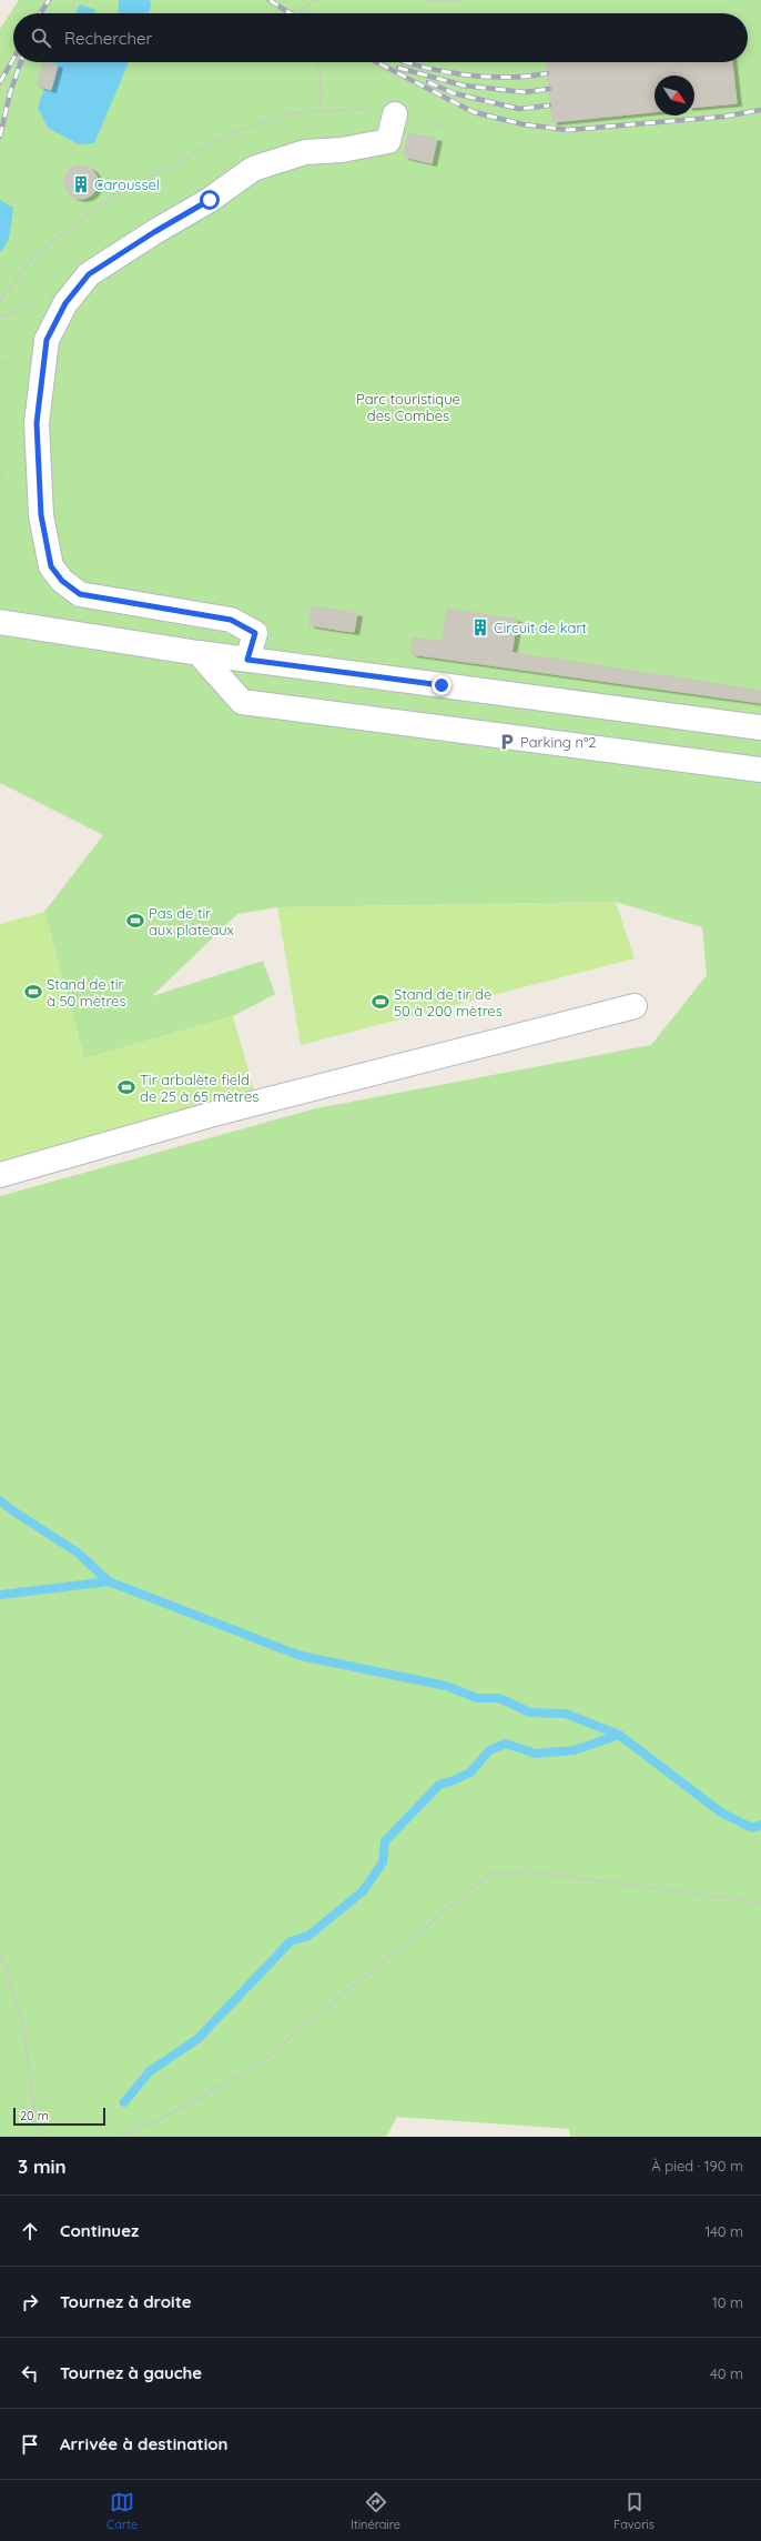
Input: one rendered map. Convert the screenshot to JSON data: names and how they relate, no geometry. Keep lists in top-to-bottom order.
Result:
{
  "parks": ["Parc touristique des Combes"],
  "places": {
    "building": ["Caroussel", "Circuit de kart"],
    "parking": ["Parking n°2"],
    "sports": [
      "Pas de tir aux plateaux",
      "Stand de tir à 50 mètres",
      "Stand de tir de 50 à 200 mètres",
      "Tir arbalète field de 25 à 65 mètres"
    ]
  },
  "scale_bar": "20 m",
  "north": "bottom right",
  "page": {
    "search": "Rechercher",
    "scale": "20 m",
    "heading": ["3 min", "À pied · 190 m"],
    "list": [
      ["Continuez", "140 m"],
      ["Tournez à droite", "10 m"],
      ["Tournez à gauche", "40 m"],
      "Arrivée à destination"
    ],
    "nav": ["Carte", "Itinéraire", "Favoris"]
  }
}
